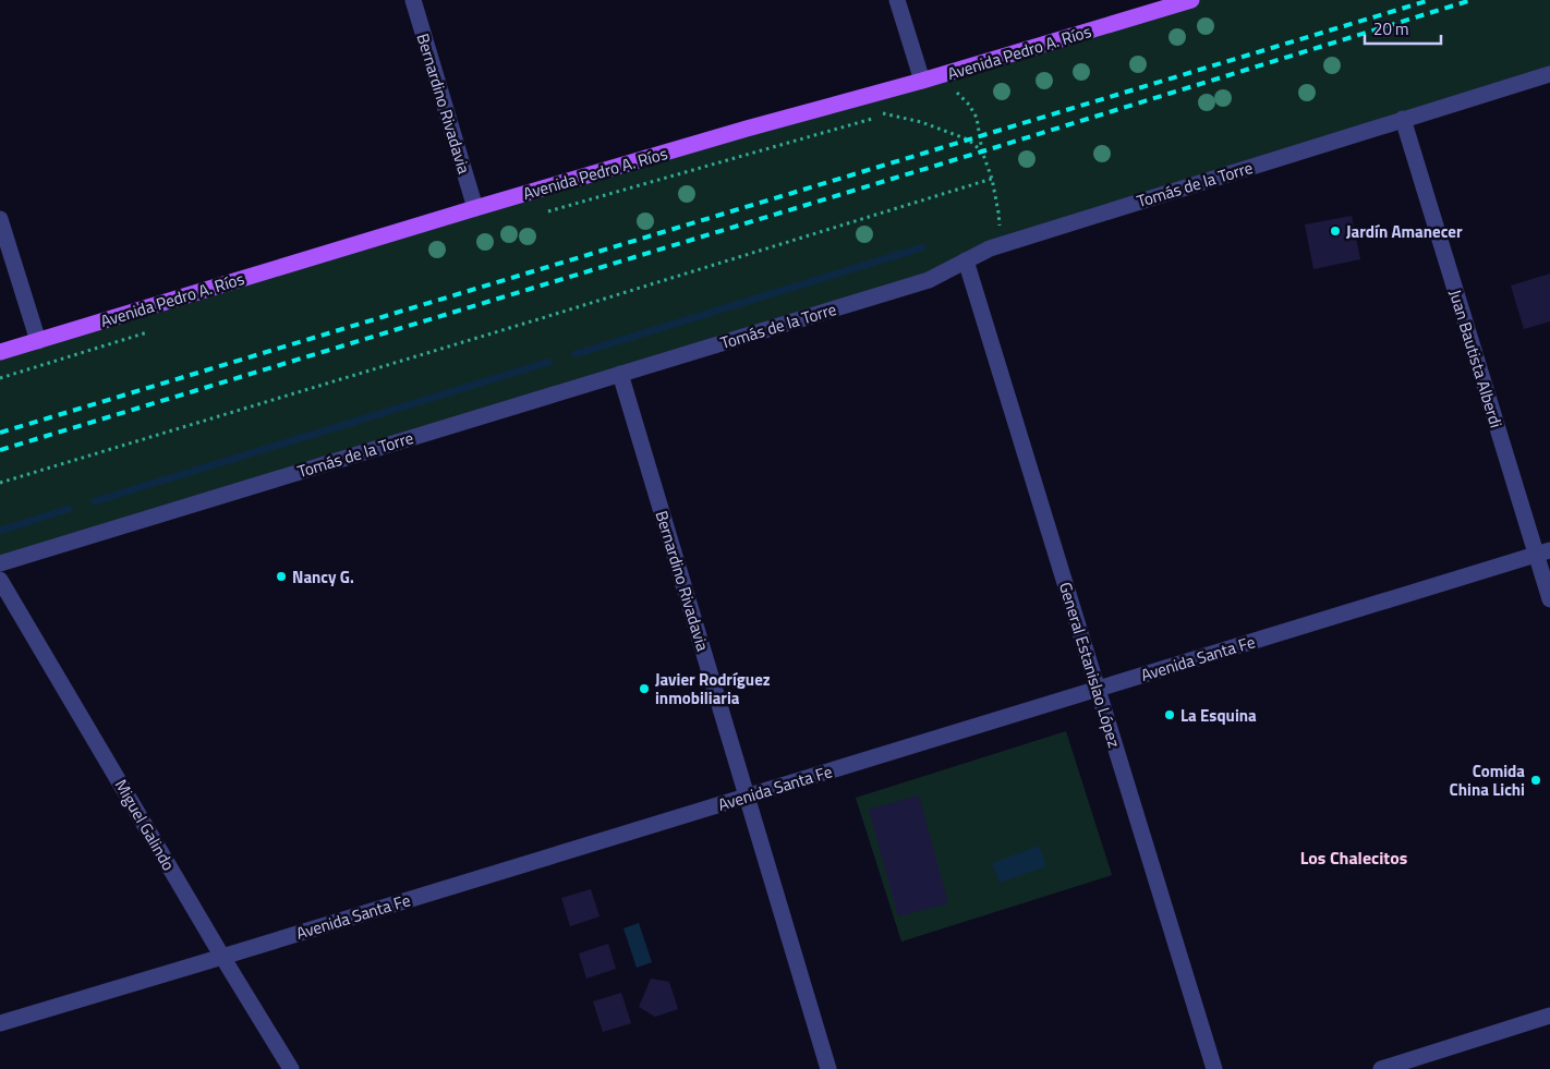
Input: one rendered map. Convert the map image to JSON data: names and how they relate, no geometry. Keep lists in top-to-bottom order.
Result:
{
  "streets": {
    "main road": ["Avenida Pedro A. Ríos"],
    "street": [
      "Bernardino Rivadavia",
      "Tomás de la Torre",
      "Juan Bautista Alberdi",
      "Avenida Santa Fe",
      "General Estanislao López",
      "Miguel Galindo"
    ]
  },
  "crossings": [
    ["Avenida Pedro A. Ríos", "Bernardino Rivadavia"],
    ["Bernardino Rivadavia", "Tomás de la Torre"],
    ["Bernardino Rivadavia", "Avenida Santa Fe"],
    ["Tomás de la Torre", "Juan Bautista Alberdi"],
    ["Tomás de la Torre", "General Estanislao López"],
    ["Juan Bautista Alberdi", "Avenida Santa Fe"],
    ["Avenida Santa Fe", "General Estanislao López"],
    ["Avenida Santa Fe", "Miguel Galindo"]
  ],
  "districts": ["Los Chalecitos"],
  "places": [
    "Jardín Amanecer",
    "Nancy G.",
    "Javier Rodríguez inmobiliaria",
    "La Esquina",
    "Comida China Lichi"
  ],
  "scale_bar": "20 m"
}
